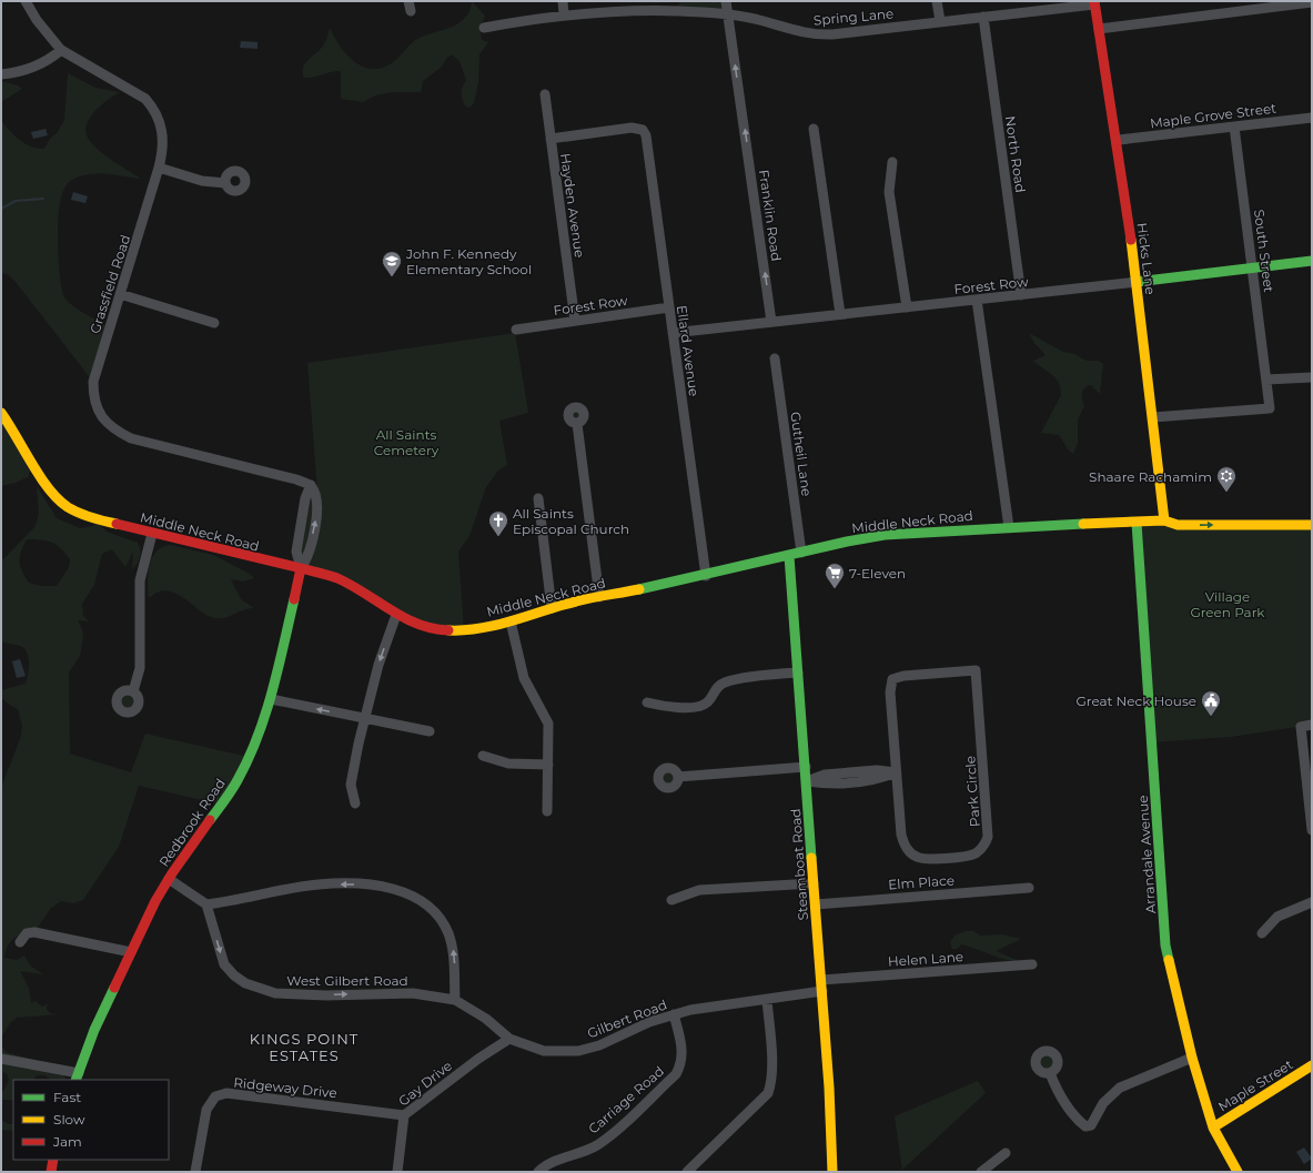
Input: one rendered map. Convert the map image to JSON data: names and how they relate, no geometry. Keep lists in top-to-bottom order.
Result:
{
  "streets": {
    "main road": [
      "Hicks Lane",
      "Forest Row",
      "Middle Neck Road",
      "Redbrook Road",
      "Arrandale Avenue",
      "Steamboat Road",
      "Maple Street"
    ],
    "street": [
      "Spring Lane",
      "Maple Grove Street",
      "North Road",
      "Hayden Avenue",
      "Franklin Road",
      "South Street",
      "Grassfield Road",
      "Ellard Avenue",
      "Gutheil Lane",
      "Park Circle",
      "Elm Place",
      "Helen Lane",
      "West Gilbert Road",
      "Gilbert Road",
      "Gay Drive",
      "Ridgeway Drive",
      "Carriage Road"
    ]
  },
  "crossings": [
    ["Spring Lane", "North Road"],
    ["Spring Lane", "Franklin Road"],
    ["Spring Lane", "Hicks Lane"],
    ["Maple Grove Street", "South Street"],
    ["Maple Grove Street", "Hicks Lane"],
    ["North Road", "Forest Row"],
    ["Hayden Avenue", "Forest Row"],
    ["Hayden Avenue", "Ellard Avenue"],
    ["Franklin Road", "Forest Row"],
    ["South Street", "Hicks Lane"],
    ["South Street", "Forest Row"],
    ["Hicks Lane", "Forest Row"],
    ["Hicks Lane", "Middle Neck Road"],
    ["Grassfield Road", "Middle Neck Road"],
    ["Grassfield Road", "Redbrook Road"],
    ["Forest Row", "Ellard Avenue"],
    ["Ellard Avenue", "Middle Neck Road"],
    ["Gutheil Lane", "Middle Neck Road"],
    ["Middle Neck Road", "Redbrook Road"],
    ["Middle Neck Road", "Arrandale Avenue"],
    ["Middle Neck Road", "Steamboat Road"],
    ["Arrandale Avenue", "Maple Street"],
    ["Steamboat Road", "Elm Place"],
    ["Steamboat Road", "Helen Lane"],
    ["Steamboat Road", "Gilbert Road"],
    ["West Gilbert Road", "Gilbert Road"],
    ["Gilbert Road", "Gay Drive"],
    ["Gilbert Road", "Carriage Road"],
    ["Gay Drive", "Ridgeway Drive"]
  ],
  "one_way": ["West Gilbert Road"],
  "districts": ["KINGS POINT ESTATES"],
  "parks": ["All Saints Cemetery", "Village Green Park"],
  "places": {
    "school or university": ["John F. Kennedy Elementary School"],
    "synagogue": ["Shaare Rachamim"],
    "church": ["All Saints Episcopal Church"],
    "supermarket": ["7-Eleven"],
    "public building": ["Great Neck House"]
  },
  "legend": ["Fast", "Slow", "Jam"]
}
